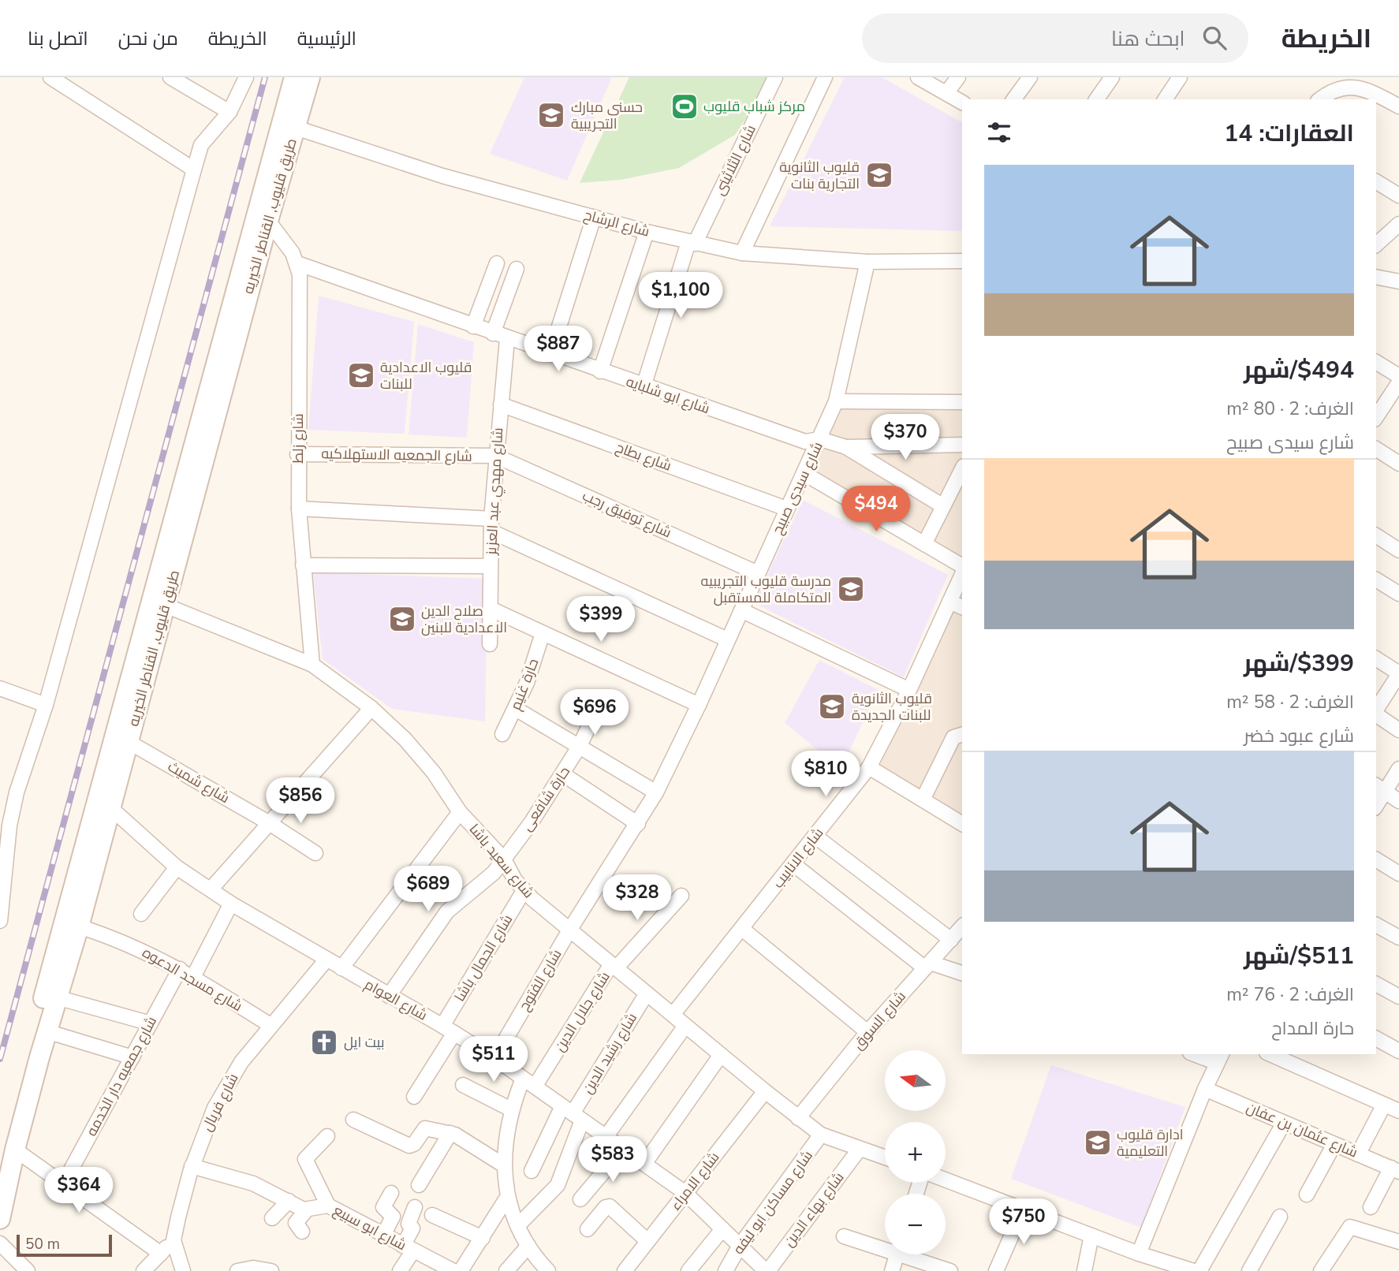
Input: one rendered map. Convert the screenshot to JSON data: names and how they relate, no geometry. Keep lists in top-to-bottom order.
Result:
{
  "streets": {
    "main road": ["طريق قليوب, القناطر الخيريه"],
    "street": [
      "شارع الثلاثينى",
      "شارع الرشاح",
      "شارع ابو شلبايه",
      "شارع زلط",
      "شارع الجمعيه الاستهلاكيه",
      "شارع بطاح",
      "شارع سيدى صبيح",
      "شارع مهدي عبد العزيز",
      "شارع توفيق رجب",
      "حارة غنيم",
      "شارع شميث",
      "حارة شافعى",
      "شارع الانابيب",
      "شارع سعيد باشا",
      "شارع الجمال باشا",
      "شارع مسجد الدعوه",
      "شارع الفتوح",
      "شارع العوام",
      "شارع جلال الدين",
      "شارع السوق",
      "شارع رشيد الدين",
      "شارع جمعيه دار الخدمه",
      "شارع فريال",
      "شارع عثمان بن عفان",
      "شارع الامراء",
      "شارع مساكن ابو ليفه",
      "شارع بهاء الدين",
      "شارع ابو سبيع"
    ]
  },
  "crossings": [
    ["شارع الثلاثينى", "شارع الرشاح"],
    ["شارع الثلاثينى", "شارع ابو شلبايه"],
    ["طريق قليوب, القناطر الخيريه", "شارع الرشاح"],
    ["طريق قليوب, القناطر الخيريه", "شارع زلط"],
    ["طريق قليوب, القناطر الخيريه", "شارع شميث"],
    ["طريق قليوب, القناطر الخيريه", "شارع سعيد باشا"],
    ["طريق قليوب, القناطر الخيريه", "شارع مسجد الدعوه"],
    ["طريق قليوب, القناطر الخيريه", "شارع العوام"],
    ["شارع الرشاح", "شارع سيدى صبيح"],
    ["شارع ابو شلبايه", "شارع زلط"],
    ["شارع ابو شلبايه", "شارع سيدى صبيح"],
    ["شارع ابو شلبايه", "شارع مهدي عبد العزيز"],
    ["شارع زلط", "شارع الجمعيه الاستهلاكيه"],
    ["شارع زلط", "شارع سعيد باشا"],
    ["شارع الجمعيه الاستهلاكيه", "شارع مهدي عبد العزيز"],
    ["شارع الجمعيه الاستهلاكيه", "شارع توفيق رجب"],
    ["شارع بطاح", "شارع سيدى صبيح"],
    ["شارع بطاح", "شارع مهدي عبد العزيز"],
    ["شارع سيدى صبيح", "شارع توفيق رجب"],
    ["شارع سيدى صبيح", "شارع الفتوح"],
    ["شارع مهدي عبد العزيز", "شارع توفيق رجب"],
    ["حارة شافعى", "شارع سعيد باشا"],
    ["حارة شافعى", "شارع العوام"],
    ["شارع الانابيب", "شارع سعيد باشا"],
    ["شارع سعيد باشا", "شارع الجمال باشا"],
    ["شارع سعيد باشا", "شارع الفتوح"],
    ["شارع سعيد باشا", "شارع جلال الدين"],
    ["شارع سعيد باشا", "شارع السوق"],
    ["شارع سعيد باشا", "شارع رشيد الدين"],
    ["شارع سعيد باشا", "شارع الامراء"],
    ["شارع سعيد باشا", "شارع مساكن ابو ليفه"],
    ["شارع سعيد باشا", "شارع بهاء الدين"],
    ["شارع الجمال باشا", "شارع العوام"],
    ["شارع مسجد الدعوه", "شارع جمعيه دار الخدمه"],
    ["شارع مسجد الدعوه", "شارع فريال"],
    ["شارع الفتوح", "شارع العوام"],
    ["شارع العوام", "شارع جلال الدين"],
    ["شارع العوام", "شارع رشيد الدين"],
    ["شارع العوام", "شارع فريال"],
    ["شارع العوام", "شارع الامراء"],
    ["شارع العوام", "شارع مساكن ابو ليفه"],
    ["شارع العوام", "شارع بهاء الدين"]
  ],
  "places": {
    "sports": ["مركز شباب قليوب"],
    "school or university": [
      "حسني مبارك التجريبية",
      "قليوب الثانوية التجارية بنات",
      "قليوب الاعدادية للبنات",
      "مدرسة قليوب التجريبيه المتكاملة للمستقبل",
      "صلاح الدين الاعدادية للبنين",
      "قليوب الثانوية للبنات الجديدة",
      "ادارة قليوب التعليمية"
    ],
    "church": ["بيت ايل"]
  },
  "scale_bar": "50 m",
  "north": "left",
  "page": {
    "header": "الخريطة",
    "search": "ابحث هنا",
    "nav": [
      "الرئيسية",
      "الخريطة",
      "من نحن",
      "اتصل بنا"
    ],
    "heading": "العقارات: 14",
    "list": [
      {
        "name": "$494/شهر",
        "note": "الغرف: 2 · 80 m² · شارع سيدى صبيح"
      },
      {
        "name": "$399/شهر",
        "note": "الغرف: 2 · 58 m² · شارع عبود خضر"
      },
      {
        "name": "$511/شهر",
        "note": "الغرف: 2 · 76 m² · حارة المداح"
      }
    ],
    "price": [
      "$1,100",
      "$887",
      "$370",
      "$494",
      "$399",
      "$696",
      "$810",
      "$856",
      "$689",
      "$328",
      "$511",
      "$583",
      "$364",
      "$750"
    ],
    "map_buttons": ["+", "−"],
    "scale": "50 m"
  }
}
